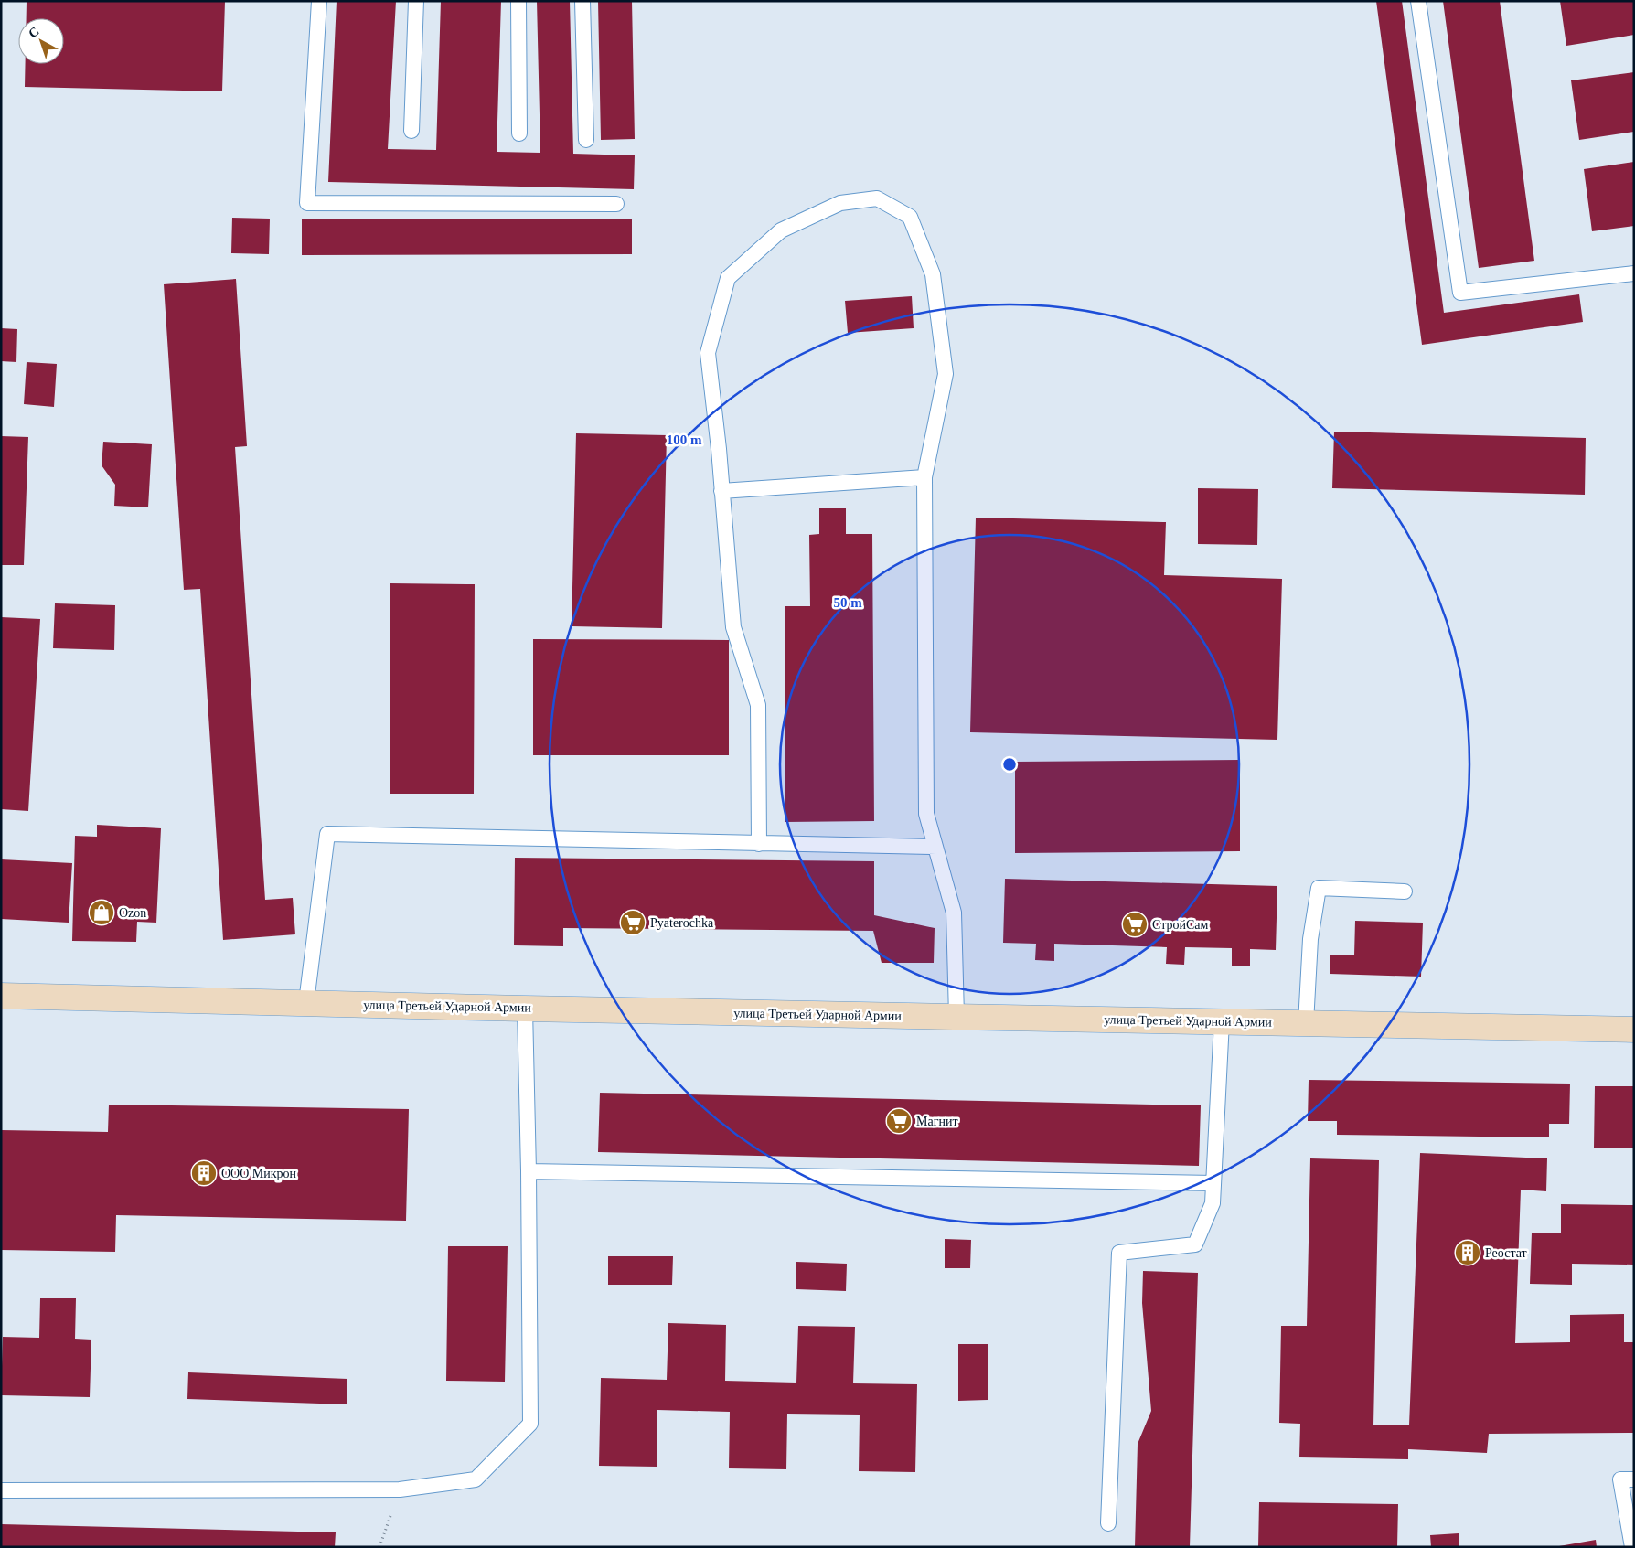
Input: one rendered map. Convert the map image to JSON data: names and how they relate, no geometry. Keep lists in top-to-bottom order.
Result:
{
  "streets": {
    "main road": ["улица Третьей Ударной Армии"]
  },
  "places": {
    "shop": ["Ozon"],
    "supermarket": ["Pyaterochka", "СтройСам", "Магнит"],
    "building": ["ООО Микрон", "Реостат"]
  },
  "north": "top left",
  "rings": ["100 m", "50 m"]
}
